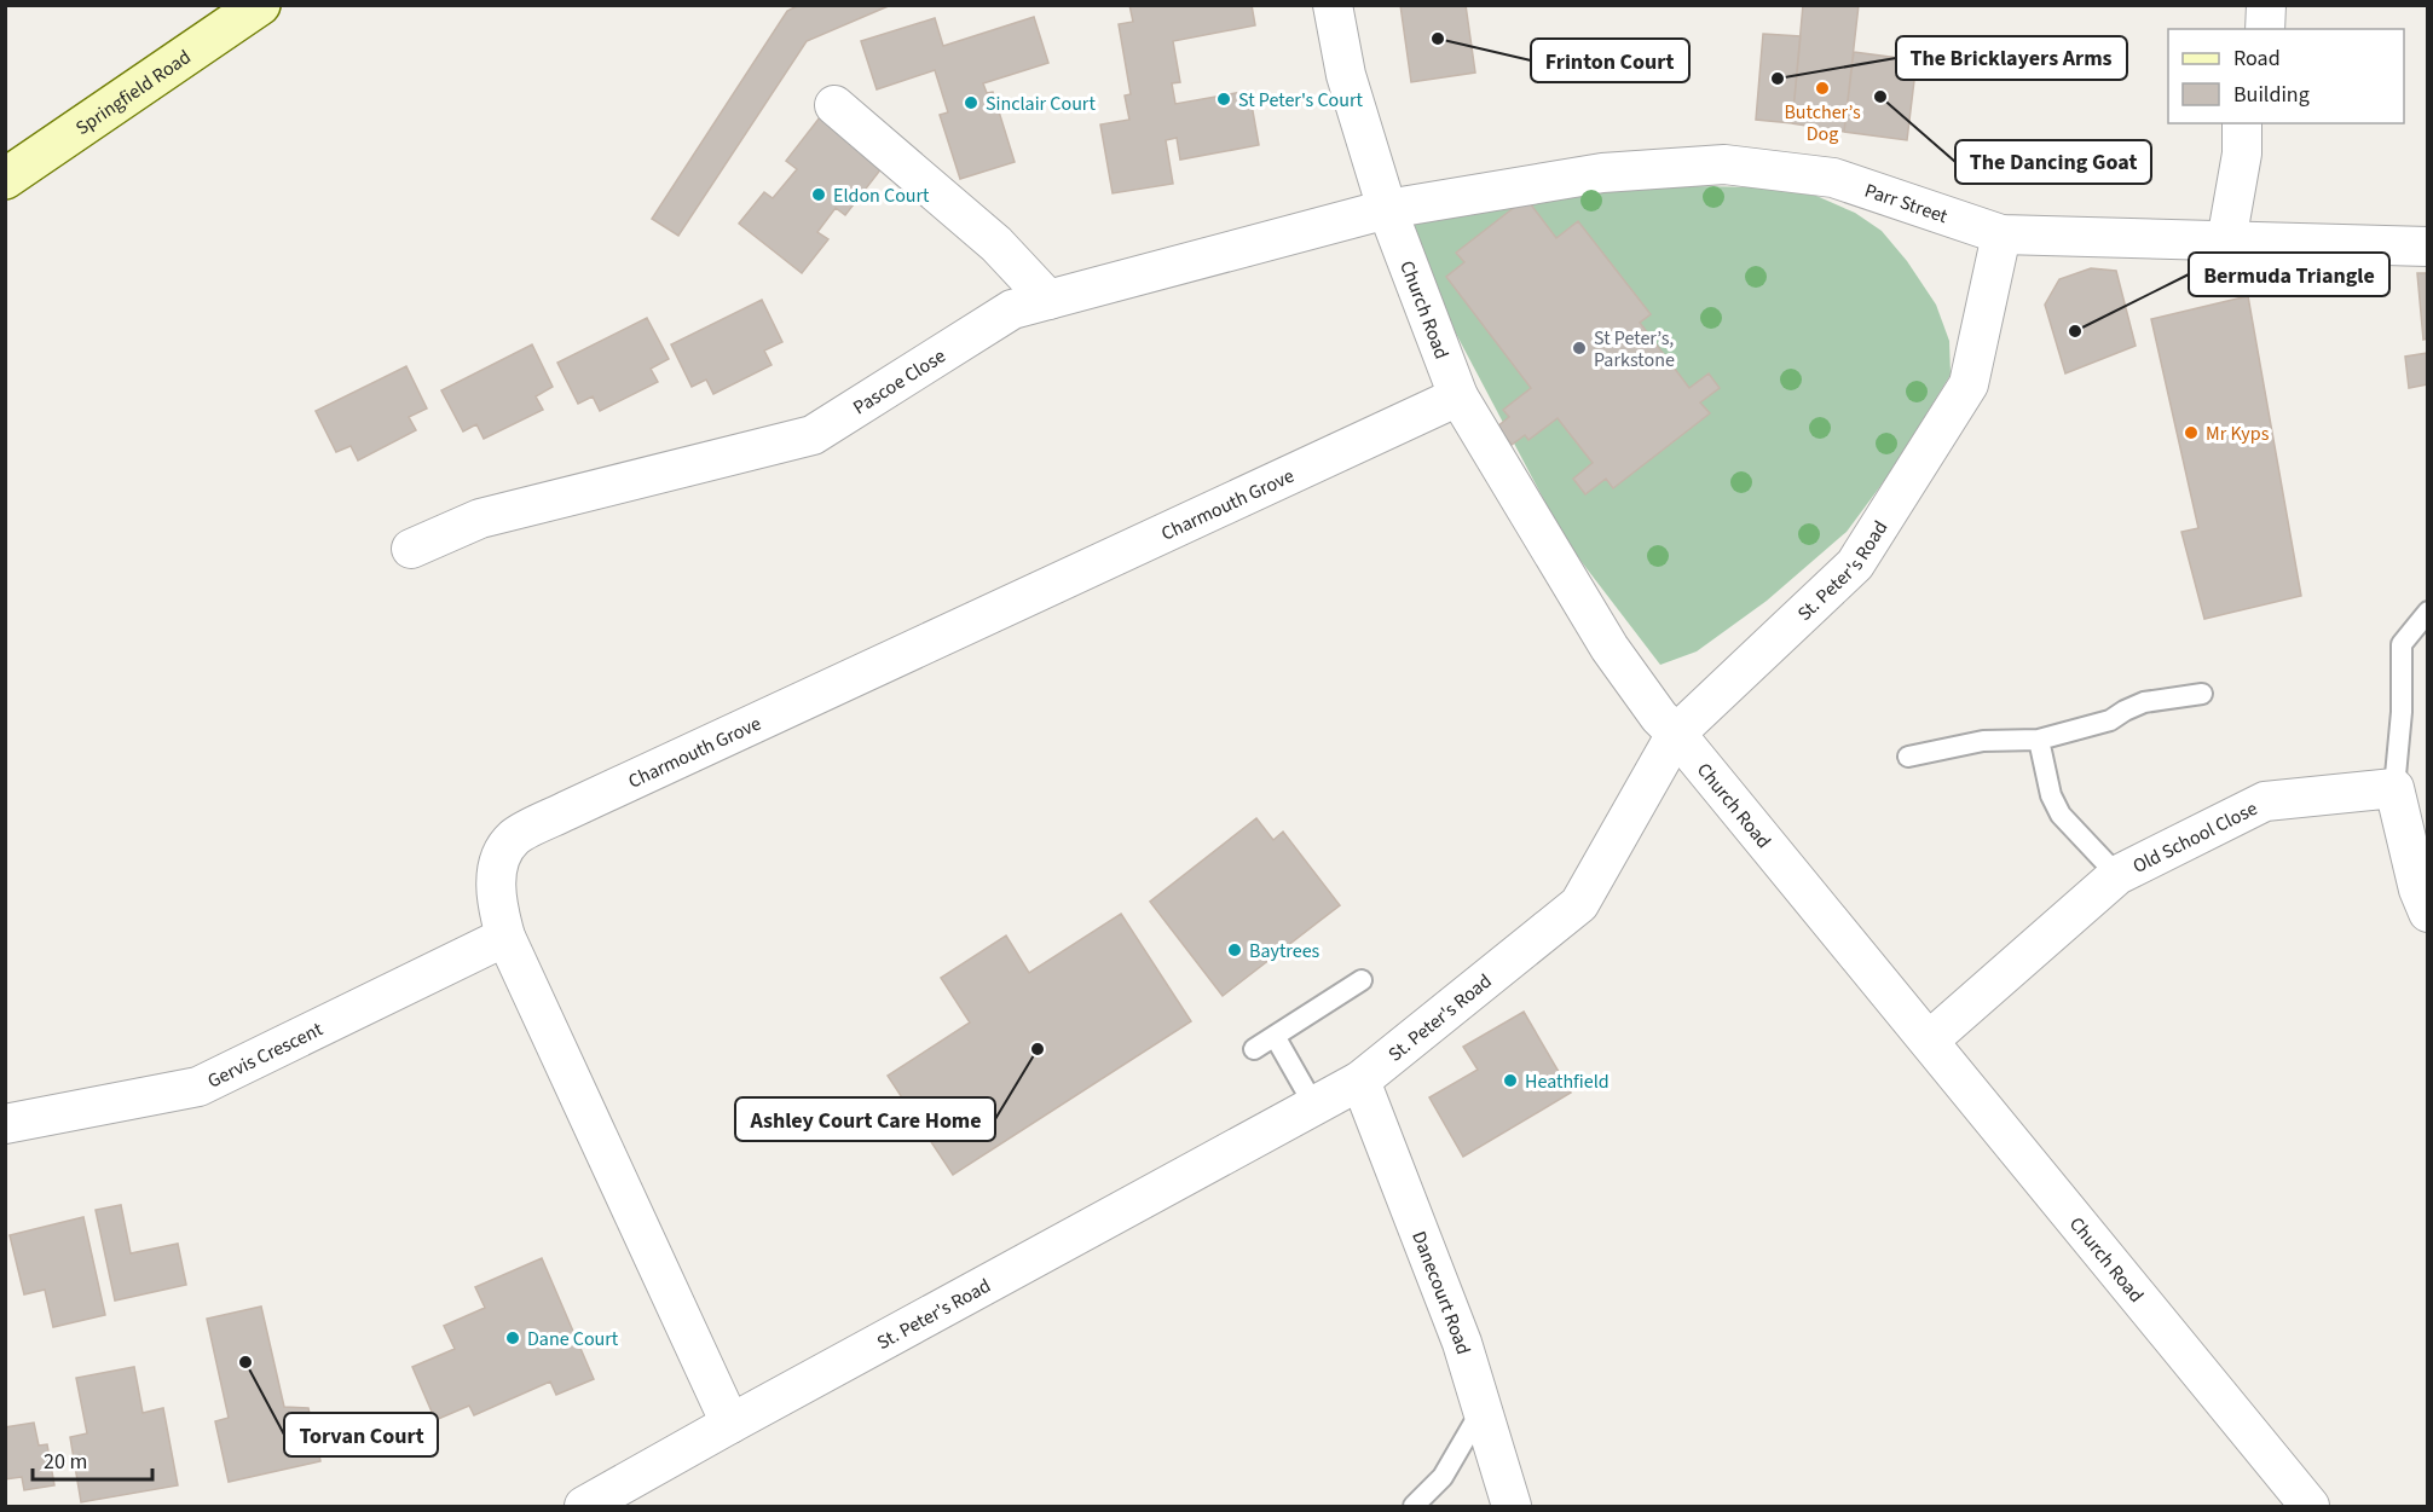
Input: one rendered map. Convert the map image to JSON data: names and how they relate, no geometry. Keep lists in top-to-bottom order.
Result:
{
  "streets": {
    "street": [
      "Springfield Road",
      "Parr Street",
      "Church Road",
      "Pascoe Close",
      "Charmouth Grove",
      "St. Peter's Road",
      "Old School Close",
      "Gervis Crescent",
      "Danecourt Road"
    ]
  },
  "crossings": [
    ["Parr Street", "Church Road"],
    ["Parr Street", "Pascoe Close"],
    ["Parr Street", "St. Peter's Road"],
    ["Church Road", "Pascoe Close"],
    ["Church Road", "Charmouth Grove"],
    ["Church Road", "St. Peter's Road"],
    ["Church Road", "Old School Close"],
    ["Charmouth Grove", "St. Peter's Road"],
    ["Charmouth Grove", "Gervis Crescent"],
    ["St. Peter's Road", "Danecourt Road"]
  ],
  "places": [
    "Frinton Court",
    "The Bricklayers Arms",
    "Butcher’s Dog",
    "The Dancing Goat",
    "St Peter's Court",
    "Sinclair Court",
    "Eldon Court",
    "Bermuda Triangle",
    "St Peter’s, Parkstone",
    "Mr Kyps",
    "Baytrees",
    "Ashley Court Care Home",
    "Heathfield",
    "Dane Court",
    "Torvan Court"
  ],
  "legend": ["Road", "Building"],
  "scale_bar": "20 m"
}
